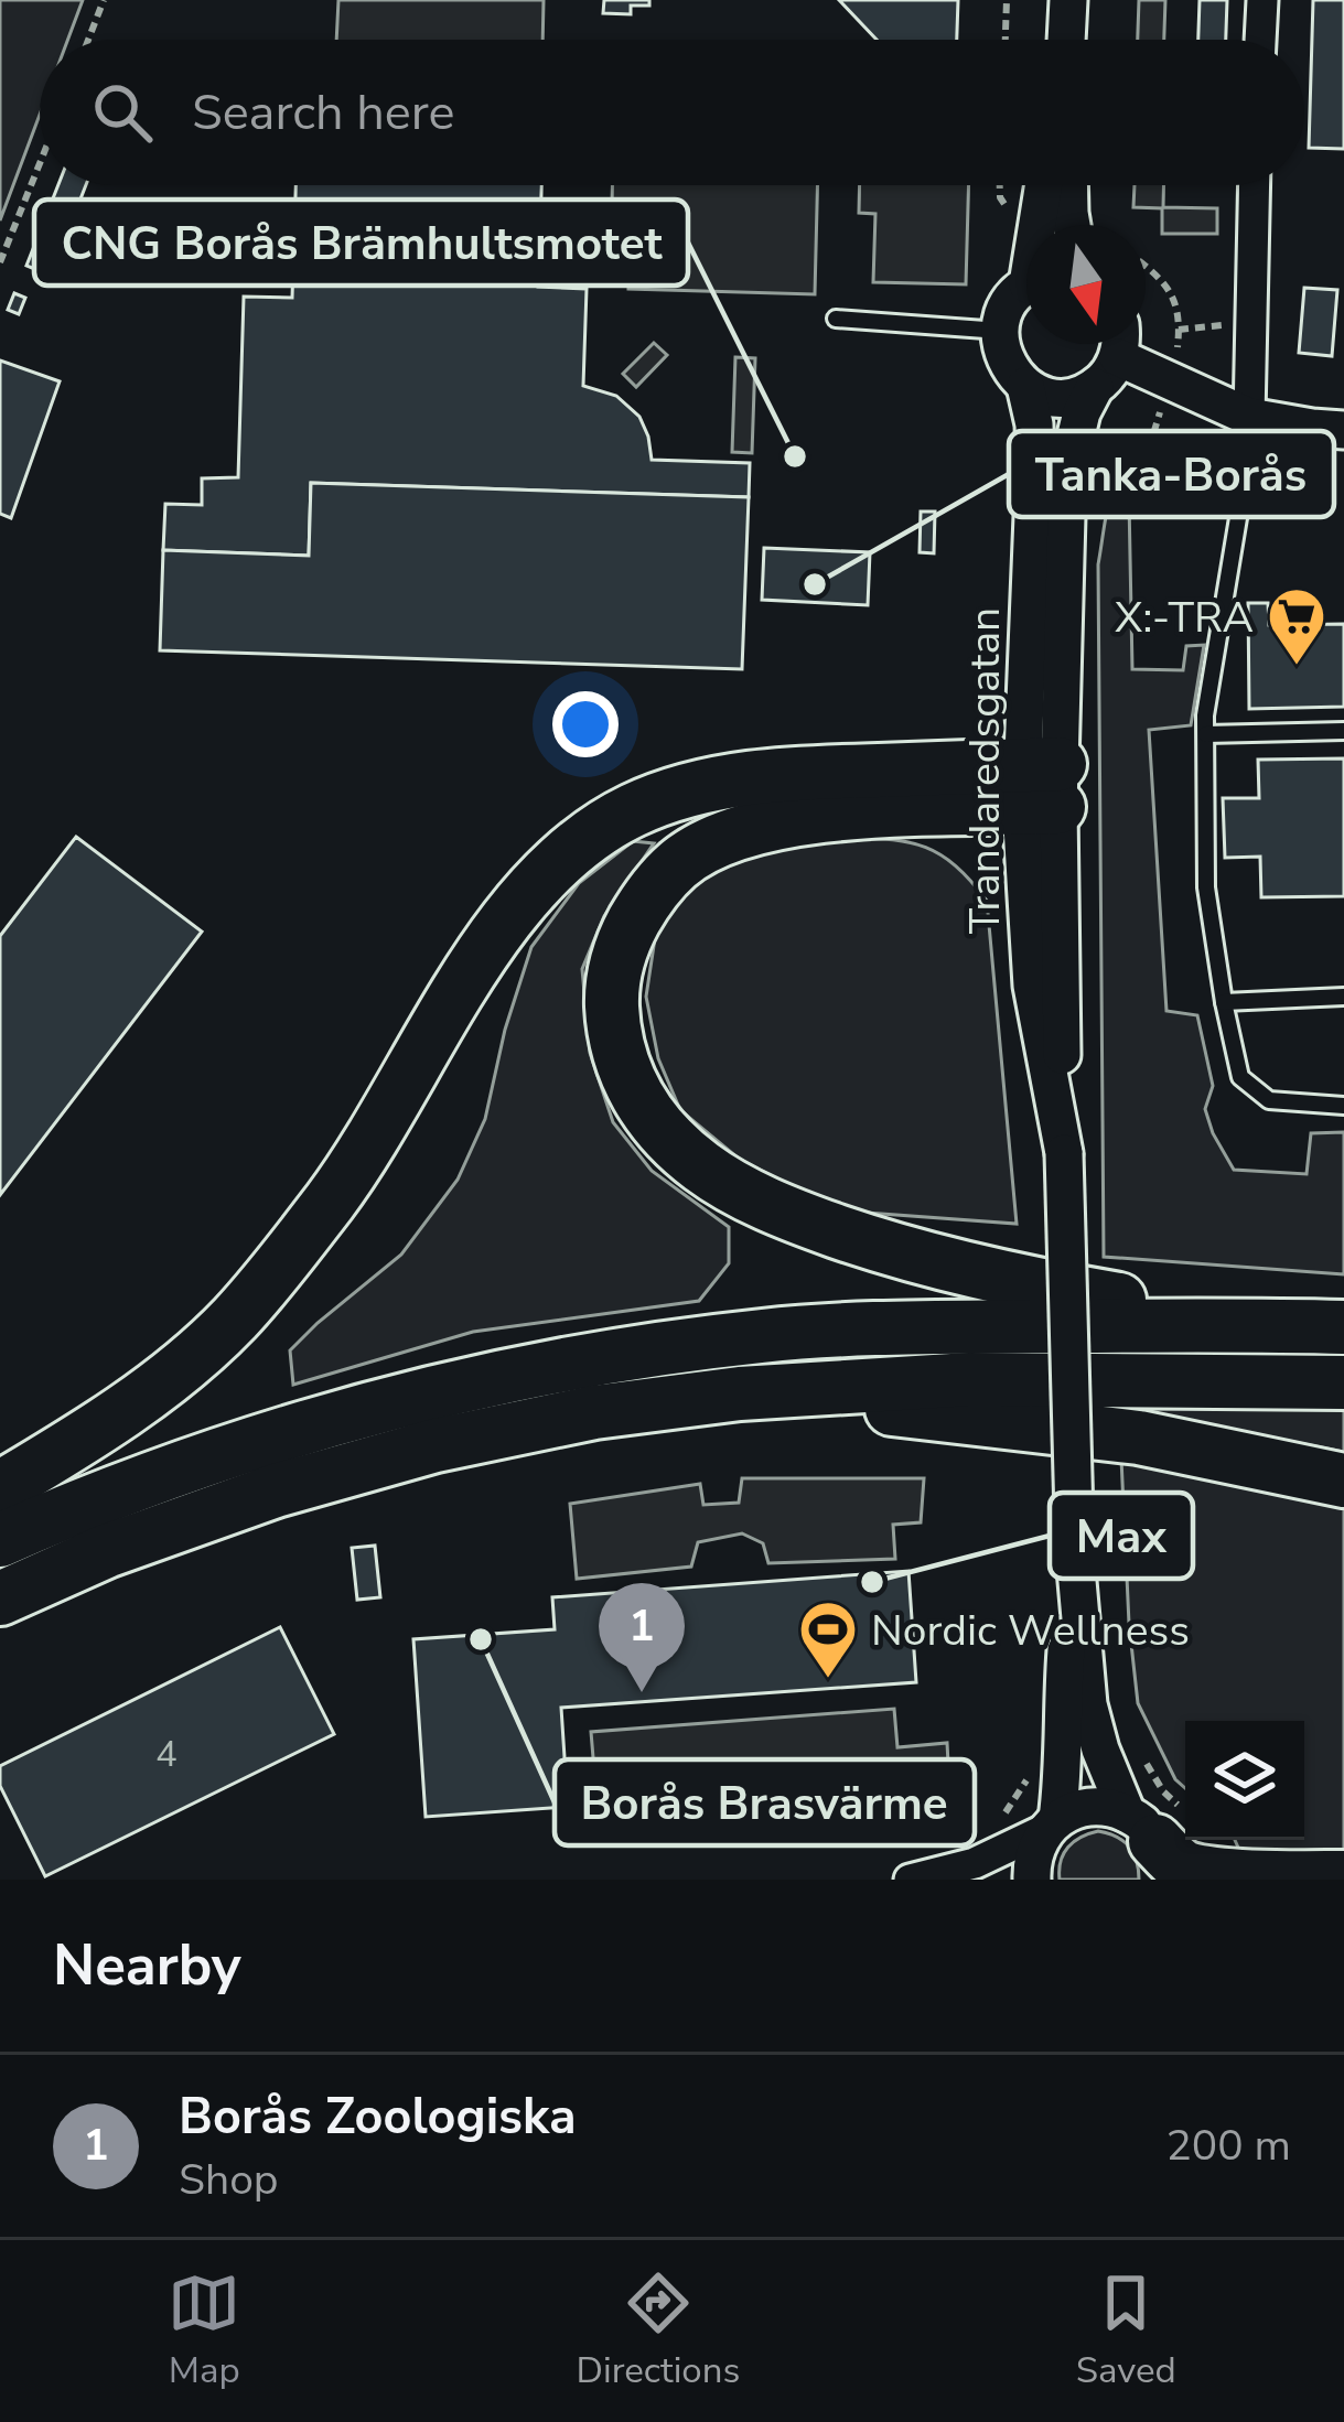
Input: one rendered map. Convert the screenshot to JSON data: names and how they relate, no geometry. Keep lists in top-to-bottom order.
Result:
{
  "streets": {
    "street": ["Trandaredsgatan"]
  },
  "places": {
    "other": [
      "CNG Borås Brämhultsmotet",
      "Tanka-Borås",
      "Max",
      "Borås Brasvärme"
    ],
    "supermarket": ["X:-TRA"],
    "sports": ["Nordic Wellness"]
  },
  "house_numbers": ["4"],
  "north": "bottom",
  "page": {
    "search": "Search here",
    "pins": "1",
    "heading": "Nearby",
    "list": [
      {
        "mark": "1",
        "name": "Borås Zoologiska",
        "note": "Shop",
        "value": "200 m"
      }
    ],
    "nav": ["Map", "Directions", "Saved"]
  }
}
